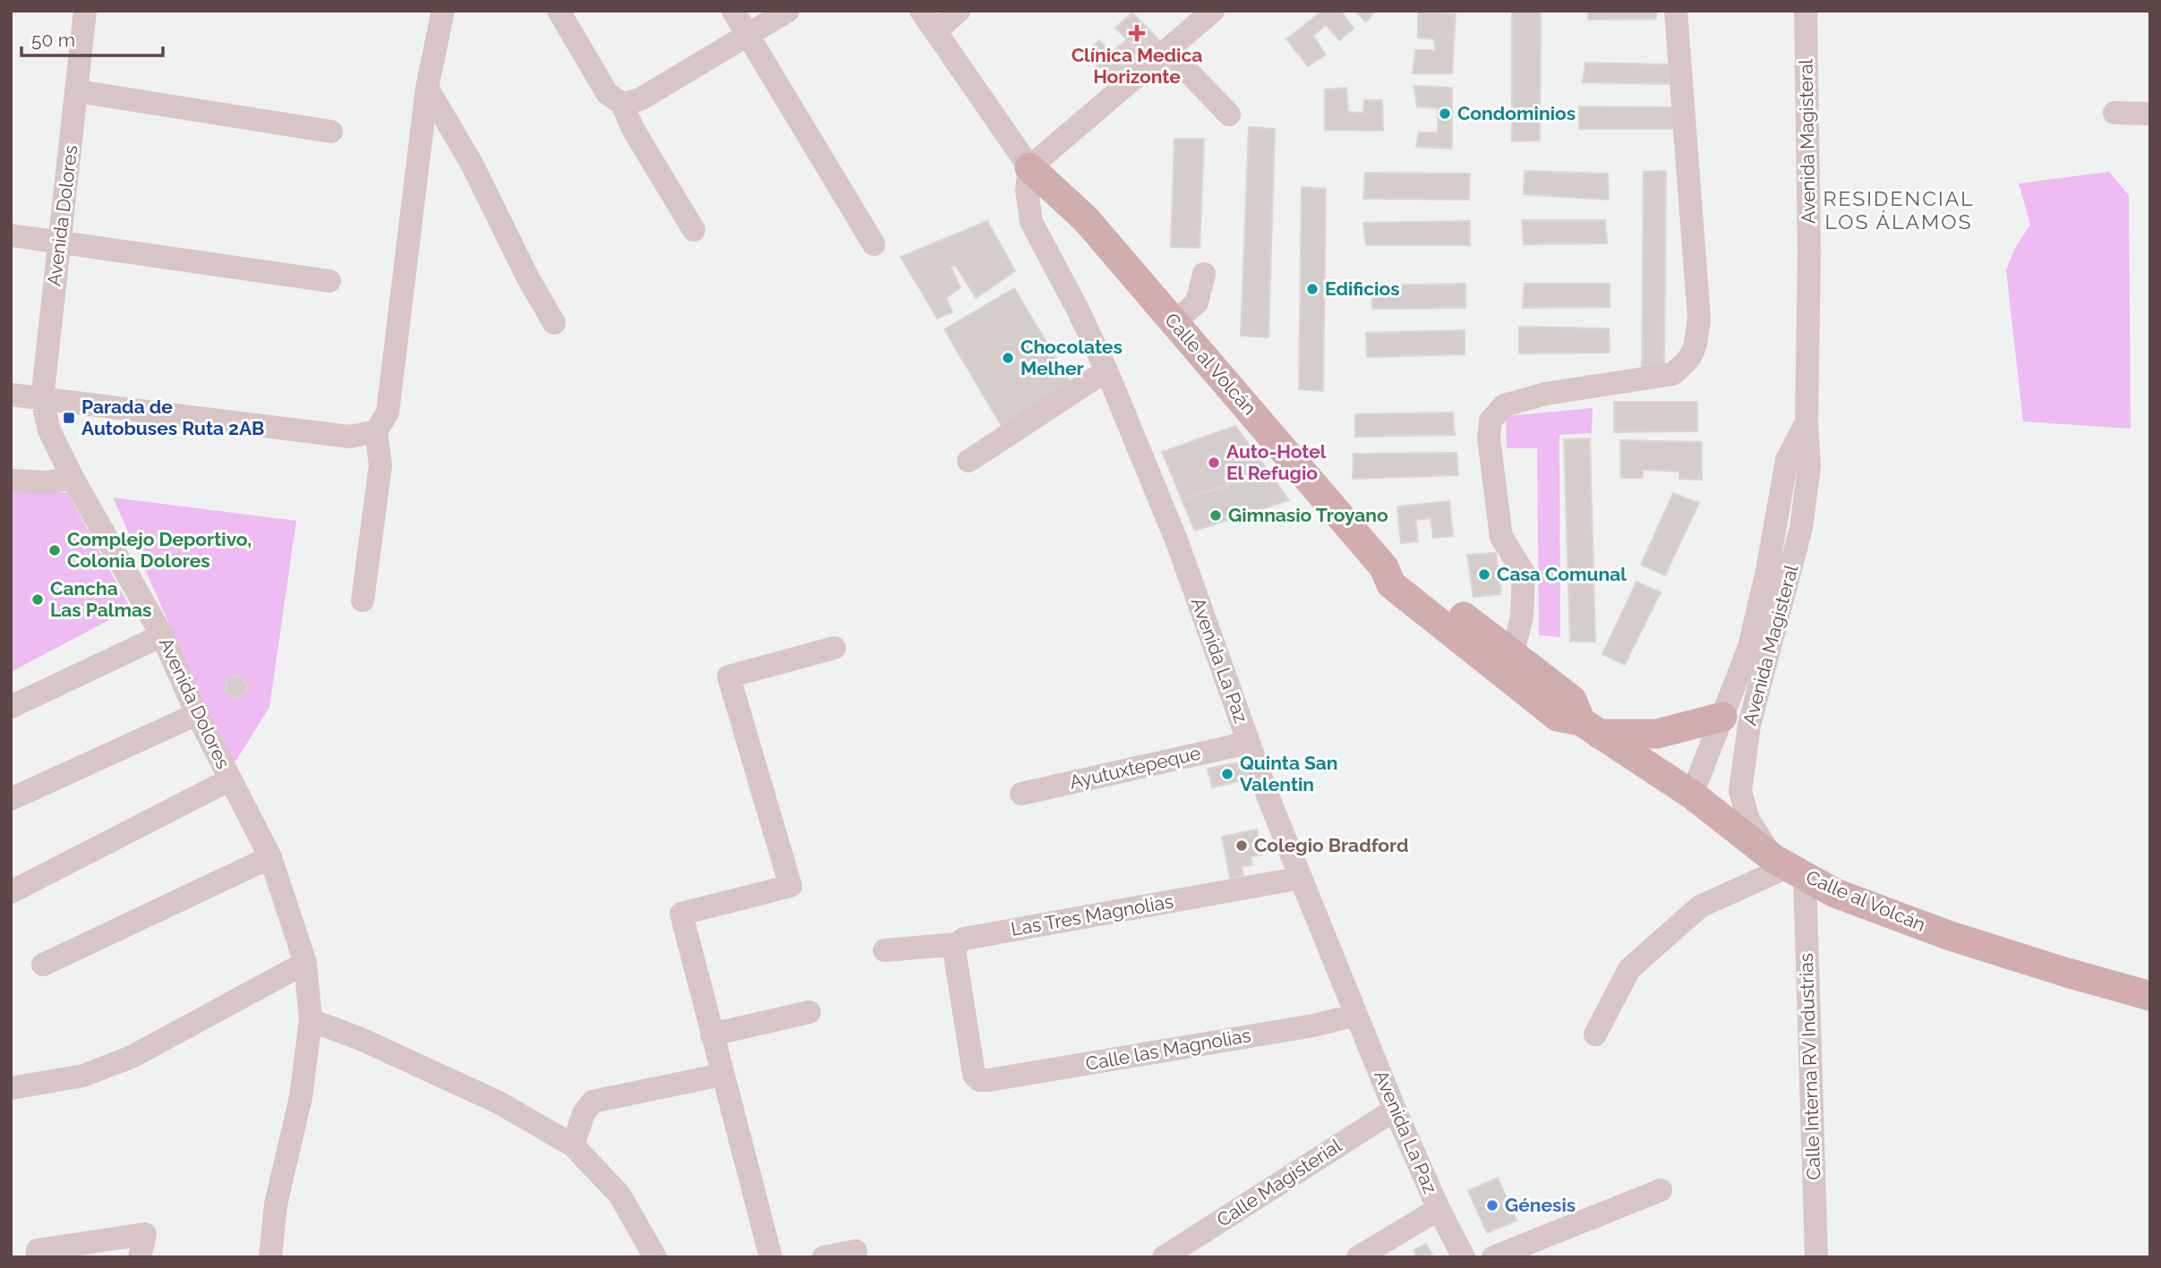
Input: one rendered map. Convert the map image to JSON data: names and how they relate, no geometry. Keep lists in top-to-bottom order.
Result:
{
  "streets": {
    "main road": ["Calle al Volcán"],
    "street": [
      "Avenida Magisteral",
      "Avenida Dolores",
      "Avenida La Paz",
      "Ayutuxtepeque",
      "Las Tres Magnolias",
      "Calle las Magnolias",
      "Calle Interna RV Industrias",
      "Calle Magisterial"
    ]
  },
  "crossings": [
    ["Avenida Magisteral", "Calle al Volcán"],
    ["Avenida Magisteral", "Calle Interna RV Industrias"],
    ["Calle al Volcán", "Avenida La Paz"],
    ["Calle al Volcán", "Calle Interna RV Industrias"],
    ["Avenida La Paz", "Ayutuxtepeque"],
    ["Avenida La Paz", "Las Tres Magnolias"],
    ["Avenida La Paz", "Calle las Magnolias"],
    ["Avenida La Paz", "Calle Magisterial"],
    ["Las Tres Magnolias", "Calle las Magnolias"]
  ],
  "districts": ["RESIDENCIAL LOS ÁLAMOS"],
  "places": {
    "health": ["Clínica Medica Horizonte"],
    "other": [
      "Condominios",
      "Edificios",
      "Chocolates Melher",
      "Auto-Hotel El Refugio",
      "Gimnasio Troyano",
      "Complejo Deportivo, Colonia Dolores",
      "Casa Comunal",
      "Cancha Las Palmas",
      "Quinta San Valentin",
      "Colegio Bradford",
      "Génesis"
    ],
    "transit": ["Parada de Autobuses Ruta 2AB"]
  },
  "scale_bar": "50 m"
}
